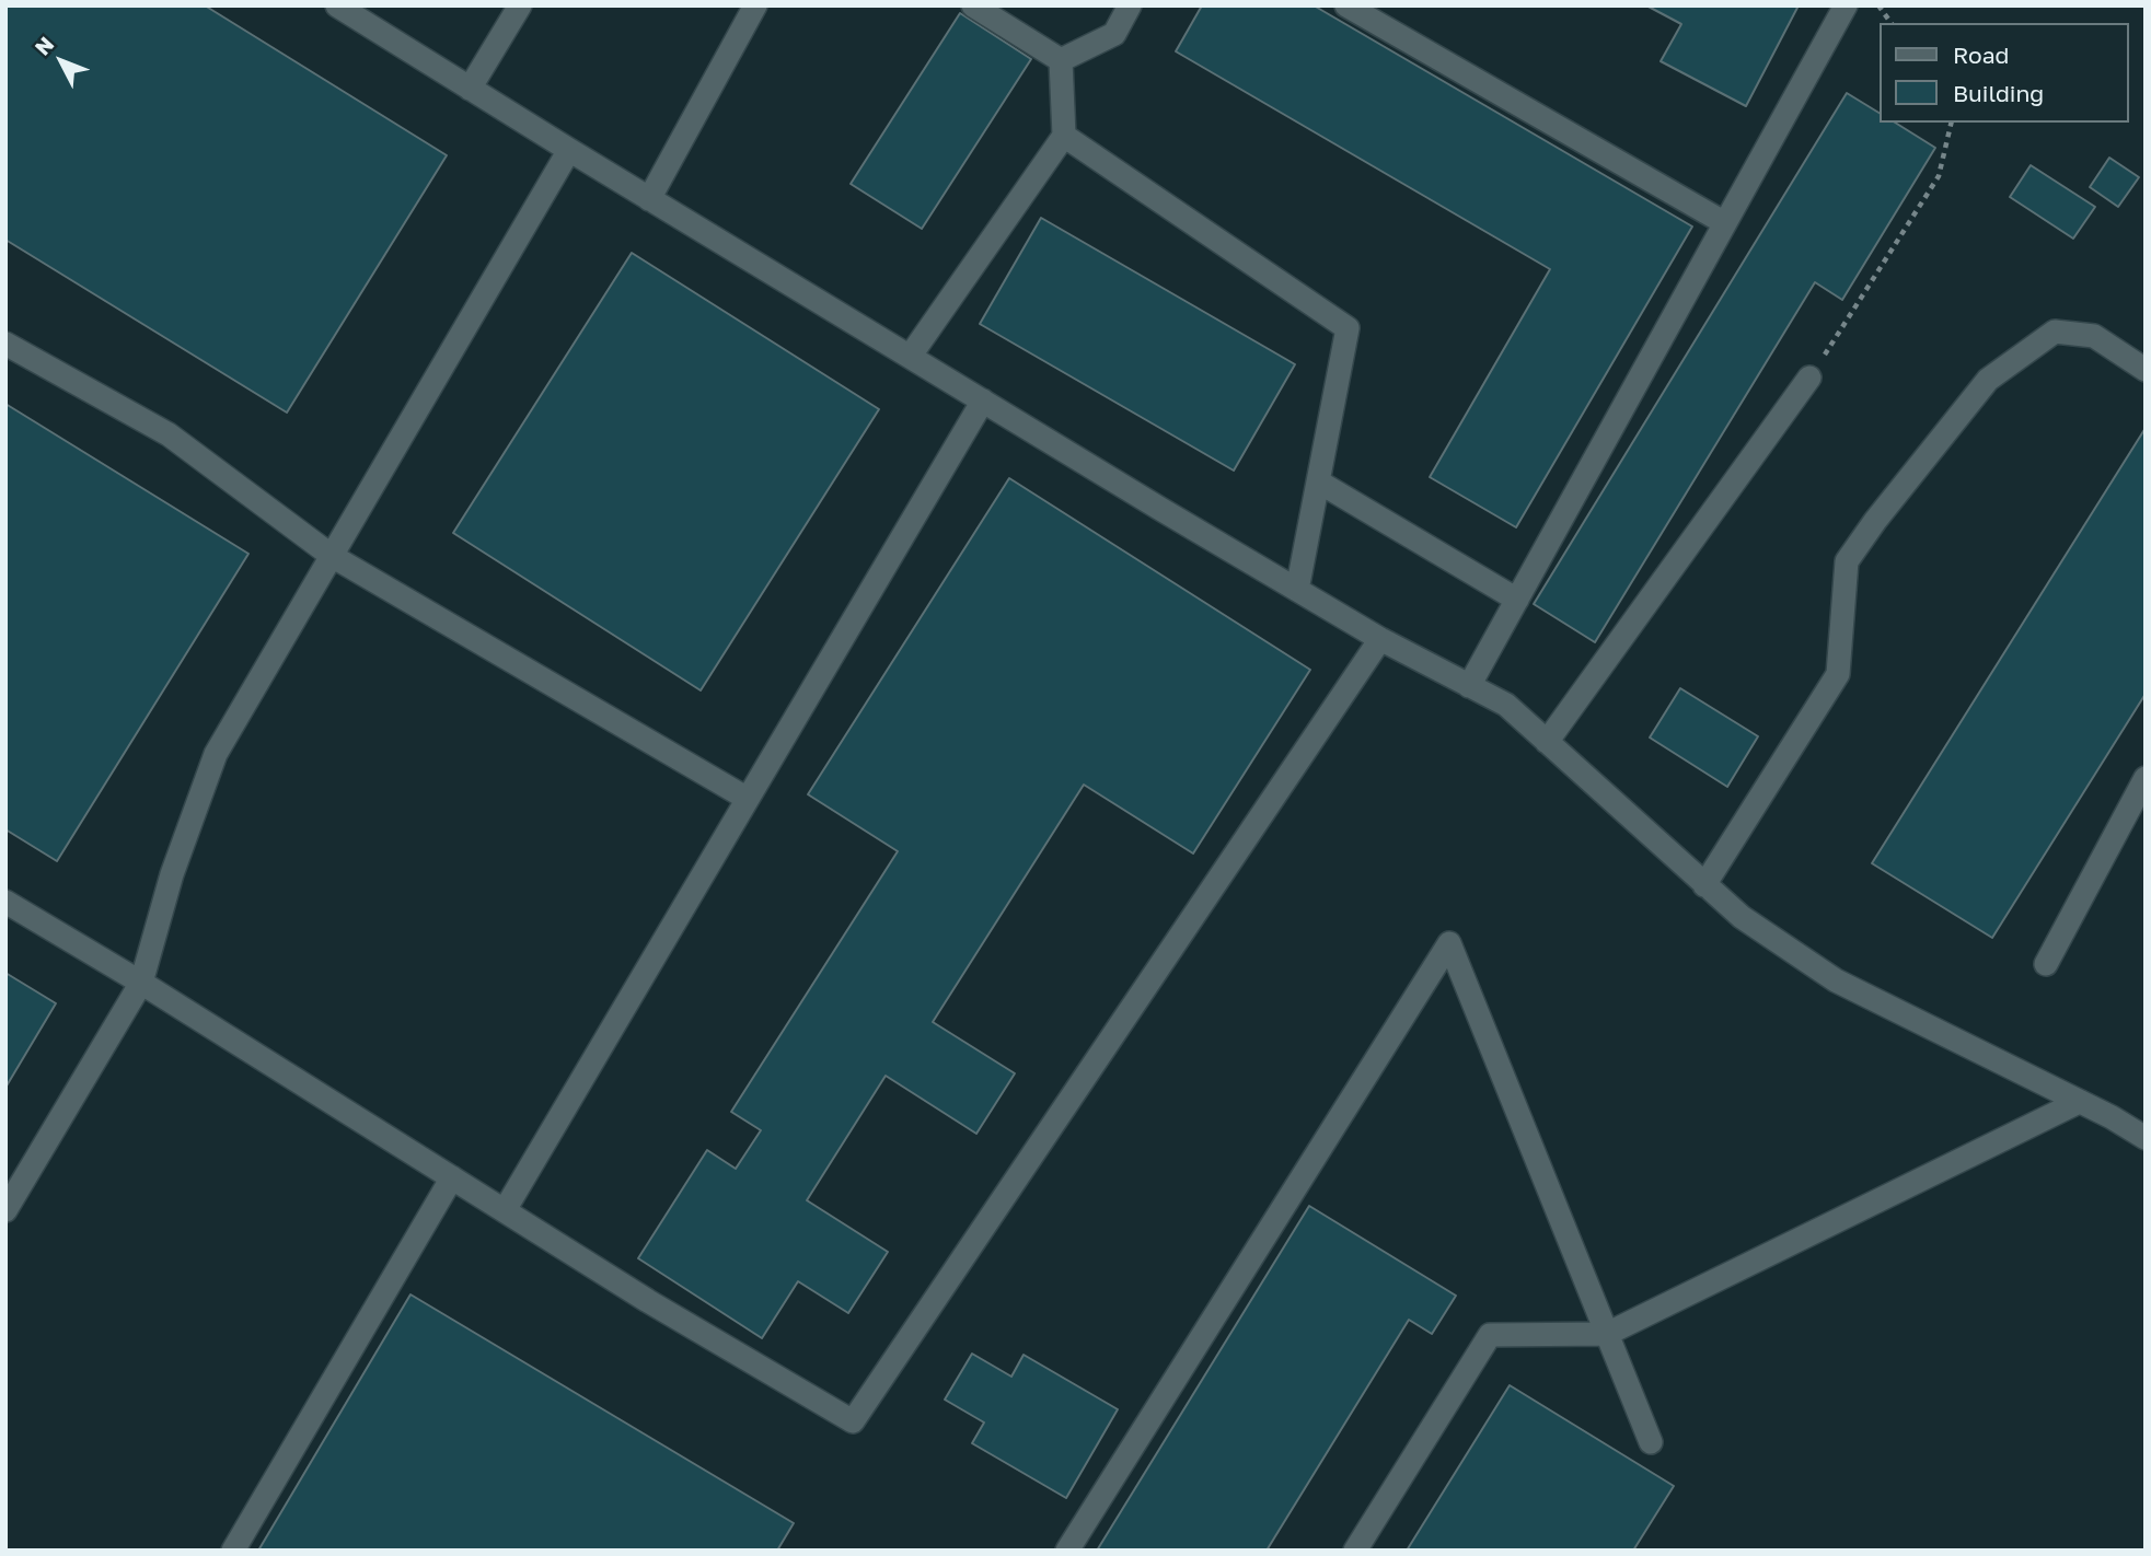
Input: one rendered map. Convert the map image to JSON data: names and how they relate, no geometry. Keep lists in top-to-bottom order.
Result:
{
  "legend": ["Road", "Building"],
  "north": "top left"
}
